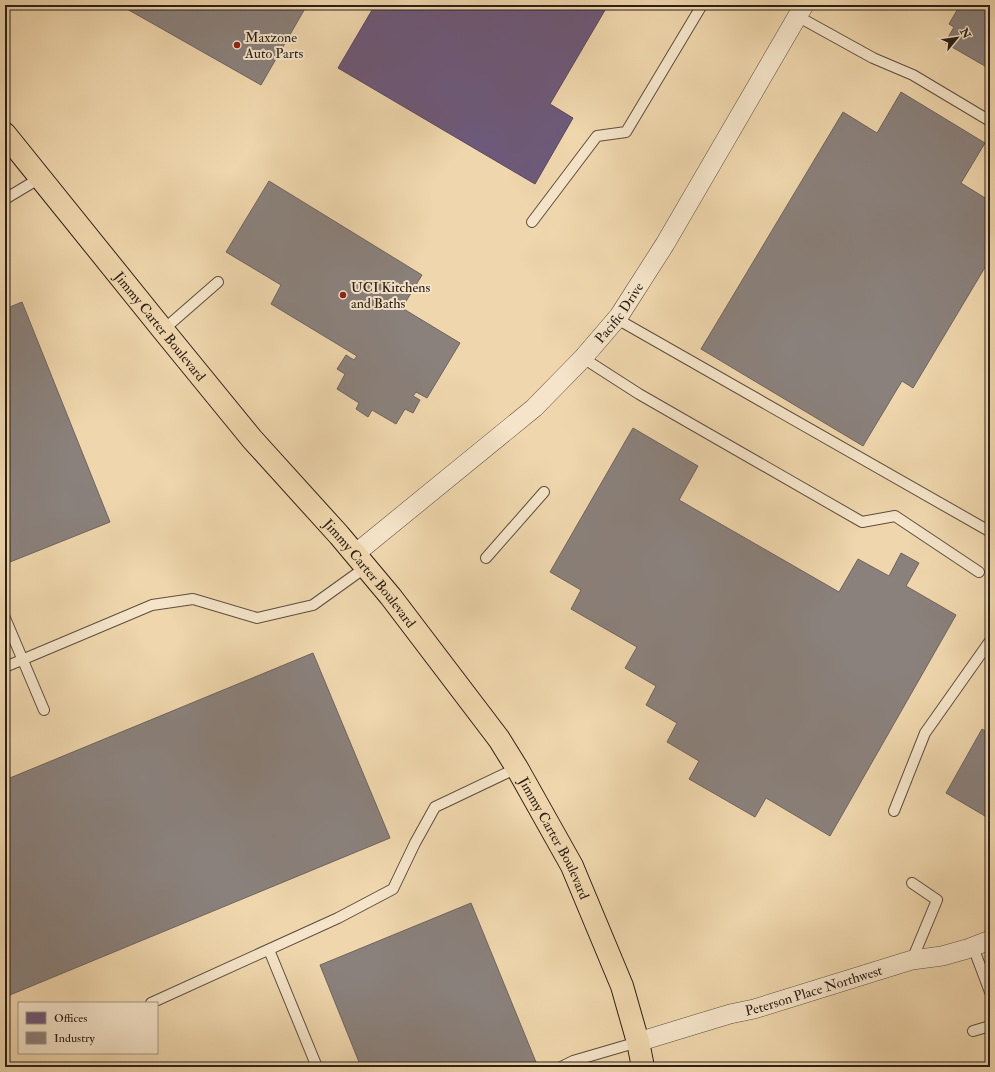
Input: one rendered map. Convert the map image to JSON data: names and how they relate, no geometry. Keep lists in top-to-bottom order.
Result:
{
  "streets": {
    "main road": ["Jimmy Carter Boulevard"],
    "street": ["Pacific Drive", "Peterson Place Northwest"]
  },
  "crossings": [
    ["Pacific Drive", "Jimmy Carter Boulevard"],
    ["Jimmy Carter Boulevard", "Peterson Place Northwest"]
  ],
  "places": ["Maxzone Auto Parts", "UCI Kitchens and Baths"],
  "legend": ["Offices", "Industry"],
  "north": "top right"
}
